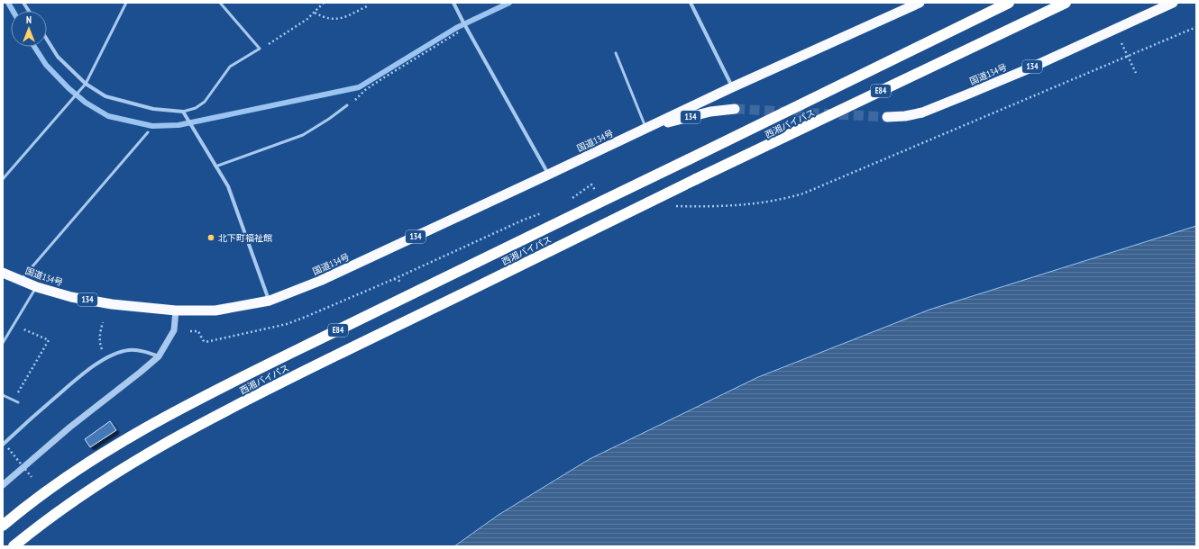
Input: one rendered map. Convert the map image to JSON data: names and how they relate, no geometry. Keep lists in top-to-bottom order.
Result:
{
  "streets": {
    "highway": [
      "134",
      "国道134号",
      "E84",
      "西湘バイパス"
    ]
  },
  "places": ["北下町福祉館"],
  "north": "top"
}
